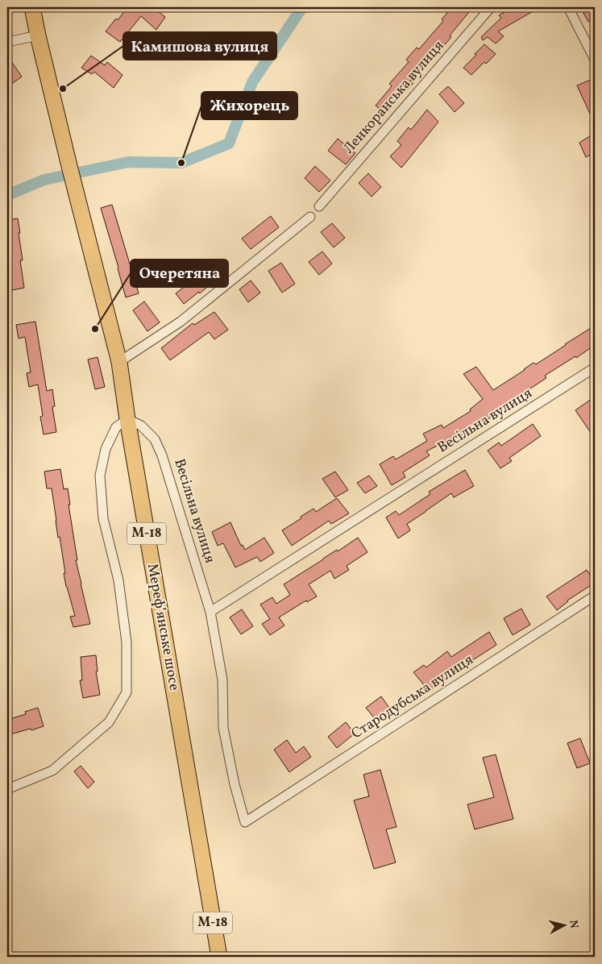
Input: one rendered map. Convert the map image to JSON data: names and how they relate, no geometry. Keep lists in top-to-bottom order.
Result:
{
  "streets": {
    "highway": ["М-18", "Мереф’янське шосе"],
    "street": ["Ленкоранська вулиця", "Весільна вулиця", "Стародубська вулиця"]
  },
  "crossings": [
    ["Весільна вулиця", "Мереф’янське шосе"],
    ["Весільна вулиця", "Стародубська вулиця"],
    ["М-18", "Мереф’янське шосе"]
  ],
  "places": ["Камишова вулиця", "Жихорець", "Очеретяна"],
  "north": "right"
}
